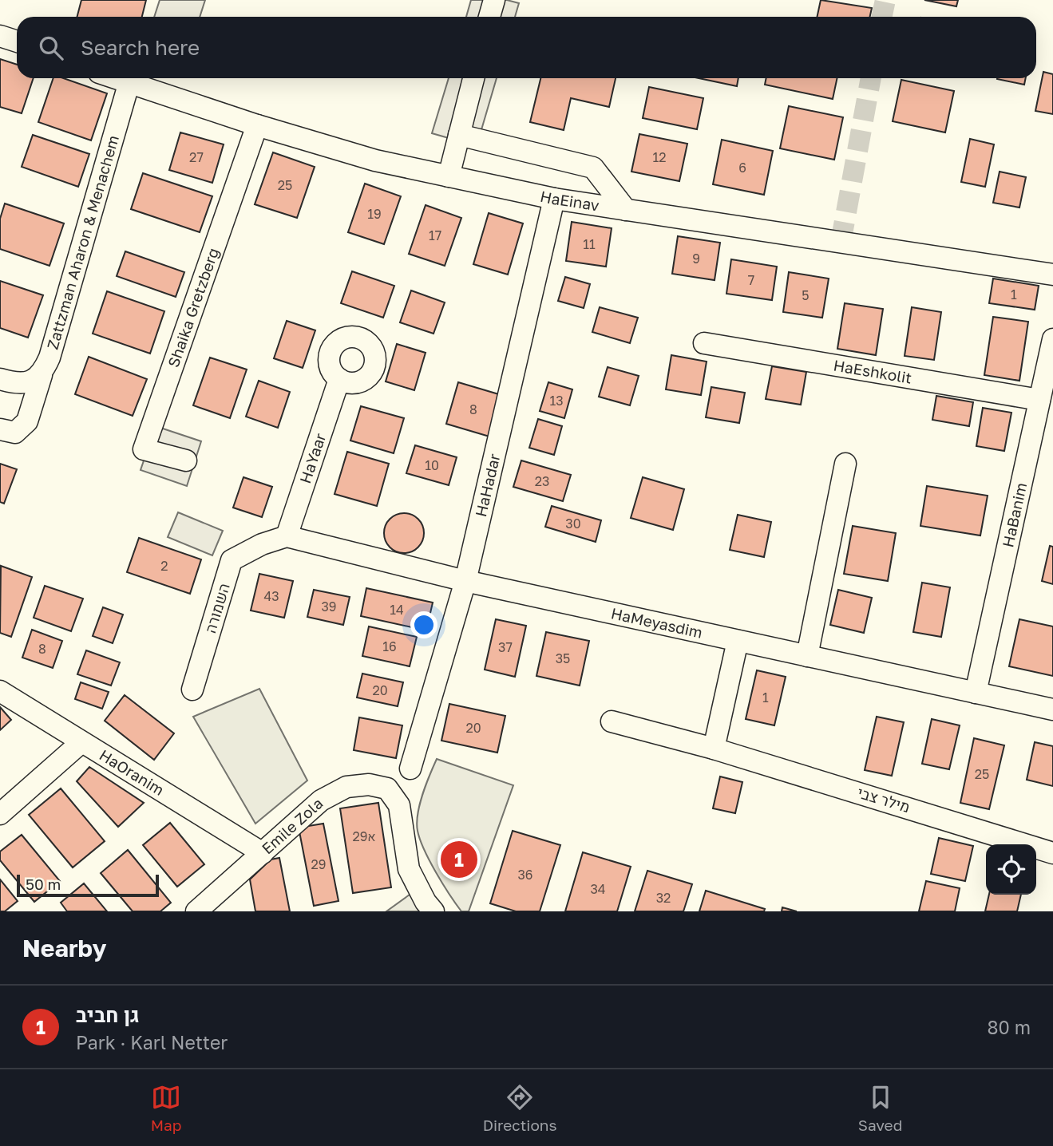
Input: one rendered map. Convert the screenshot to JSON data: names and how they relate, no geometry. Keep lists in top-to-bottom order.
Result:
{
  "streets": {
    "street": [
      "HaEinav",
      "Zattzman Aharon & Menachem",
      "Shaika Gretzberg",
      "HaEshkolit",
      "HaYaar",
      "HaHadar",
      "HaBanim",
      "השמורה",
      "HaMeyasdim",
      "HaOranim",
      "מילר צבי",
      "Emile Zola"
    ]
  },
  "crossings": [
    ["HaEinav", "Zattzman Aharon & Menachem"],
    ["HaEinav", "Shaika Gretzberg"],
    ["HaEinav", "HaHadar"],
    ["HaEshkolit", "HaBanim"],
    ["HaYaar", "השמורה"],
    ["HaYaar", "HaMeyasdim"],
    ["HaHadar", "HaMeyasdim"],
    ["HaBanim", "HaMeyasdim"],
    ["השמורה", "HaMeyasdim"],
    ["HaOranim", "Emile Zola"]
  ],
  "house_numbers": [
    "27",
    "12",
    "6",
    "25",
    "19",
    "17",
    "11",
    "9",
    "7",
    "1",
    "5",
    "13",
    "8",
    "10",
    "23",
    "30",
    "2",
    "43",
    "39",
    "14",
    "16",
    "37",
    "8",
    "35",
    "20",
    "1",
    "20",
    "25",
    "29א",
    "29",
    "36",
    "34",
    "32"
  ],
  "scale_bar": "50 m",
  "page": {
    "search": "Search here",
    "pins": "1",
    "scale": "50 m",
    "heading": "Nearby",
    "list": [
      {
        "mark": "1",
        "name": "גן חביב",
        "note": "Park · Karl Netter",
        "value": "80 m"
      }
    ],
    "nav": ["Map", "Directions", "Saved"]
  }
}
